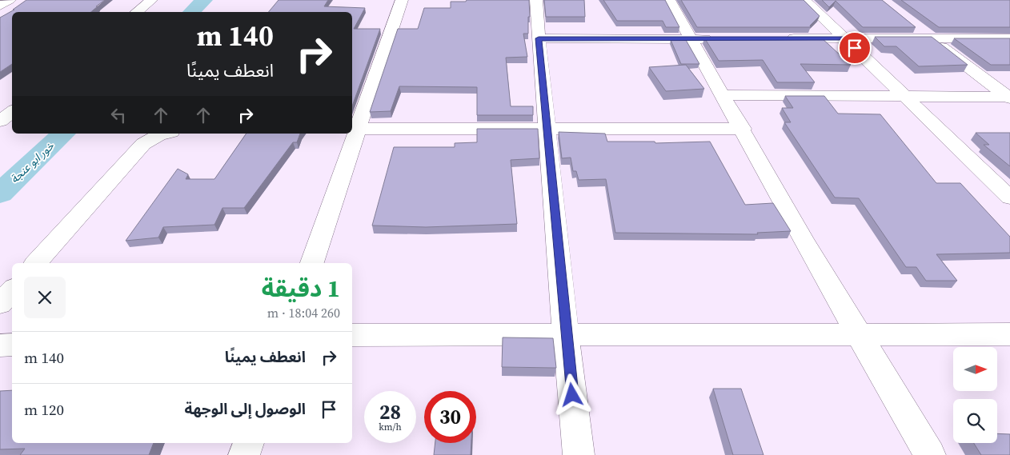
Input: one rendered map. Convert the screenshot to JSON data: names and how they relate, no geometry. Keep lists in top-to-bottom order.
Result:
{
  "water": ["خور ابو عنجة"],
  "north": "right",
  "page": {
    "turn": ["140 m", "انعطف يمينًا"],
    "heading": ["1 دقيقة", "260 m · 18:04"],
    "list": [
      {
        "name": "انعطف يمينًا",
        "value": "140 m"
      },
      {
        "name": "الوصول إلى الوجهة",
        "value": "120 m"
      }
    ],
    "speed": "28 km/h",
    "limit": "30"
  }
}
